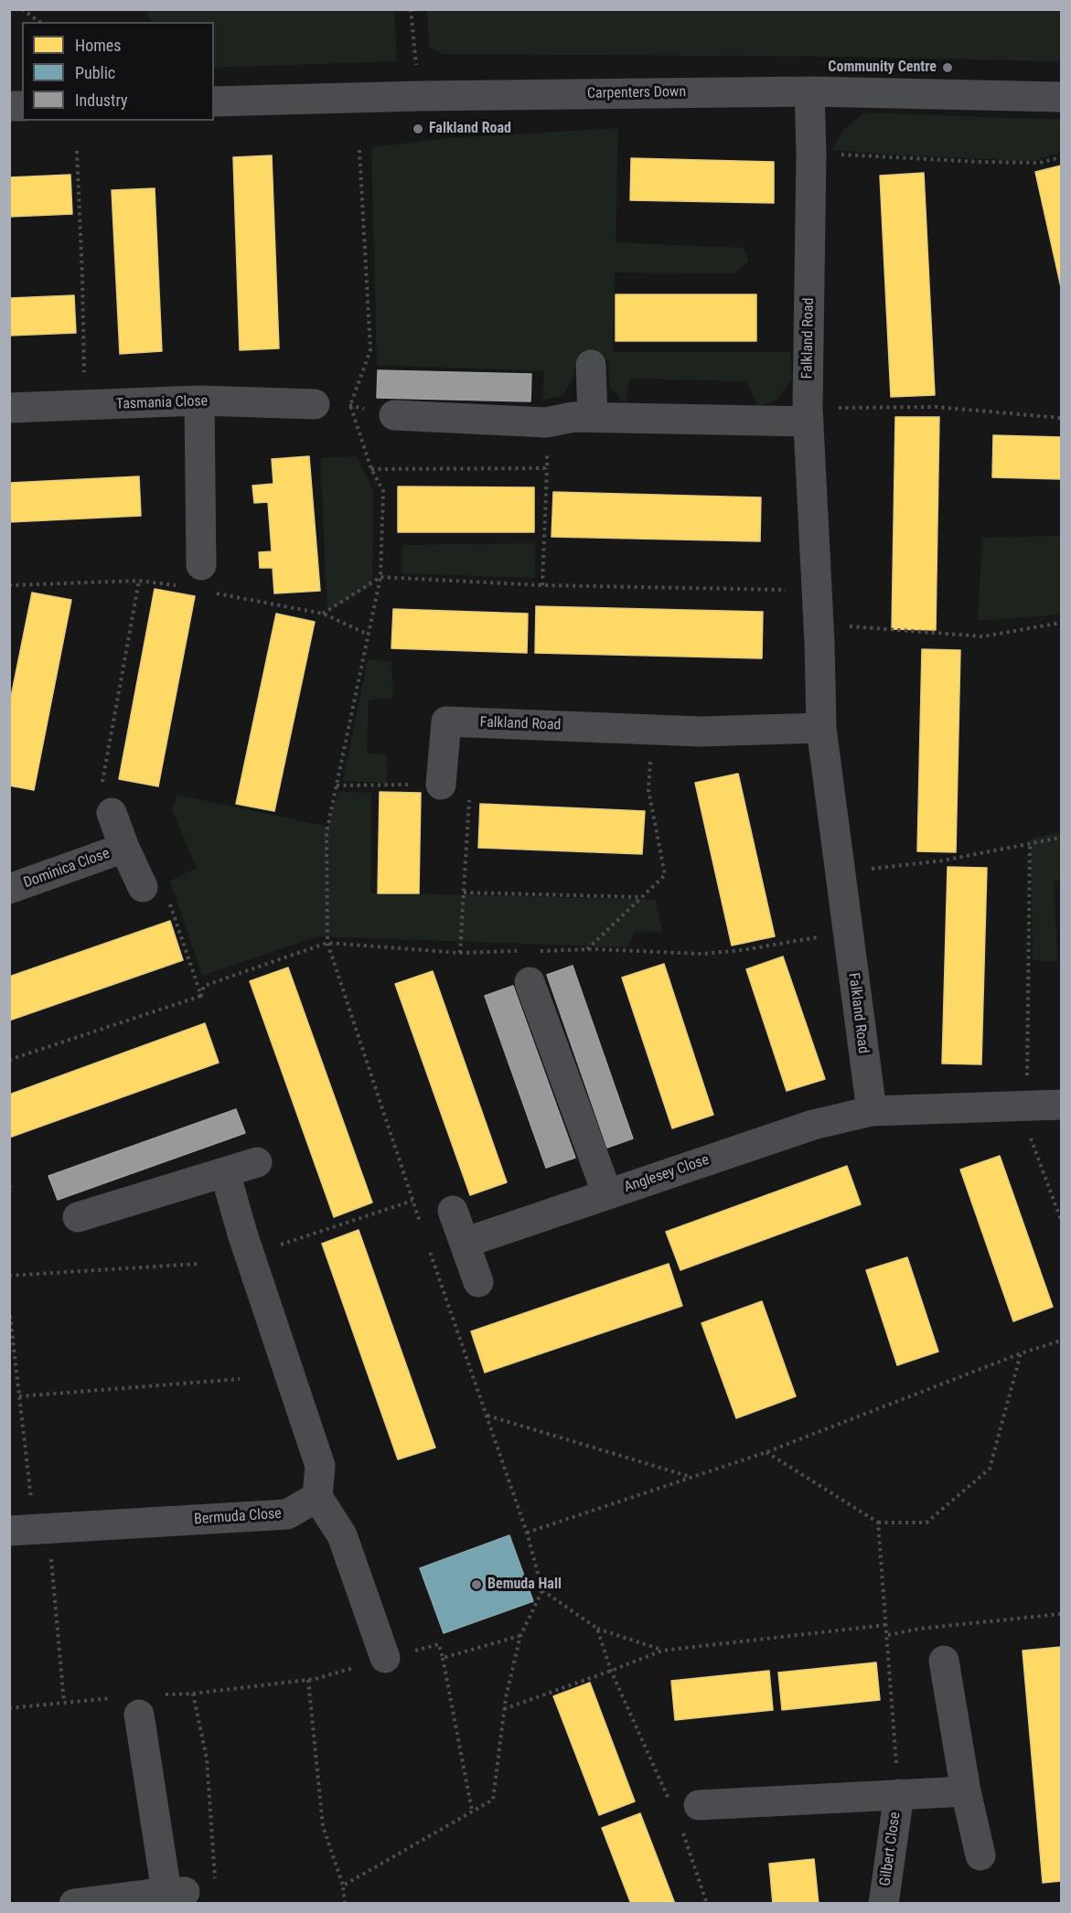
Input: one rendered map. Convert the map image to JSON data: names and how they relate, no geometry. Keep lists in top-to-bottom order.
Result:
{
  "streets": {
    "street": [
      "Carpenters Down",
      "Falkland Road",
      "Tasmania Close",
      "Dominica Close",
      "Anglesey Close",
      "Bermuda Close",
      "Gilbert Close"
    ]
  },
  "crossings": [
    ["Carpenters Down", "Falkland Road"],
    ["Falkland Road", "Anglesey Close"]
  ],
  "places": ["Community Centre", "Falkland Road", "Bemuda Hall"],
  "legend": ["Homes", "Public", "Industry"]
}
